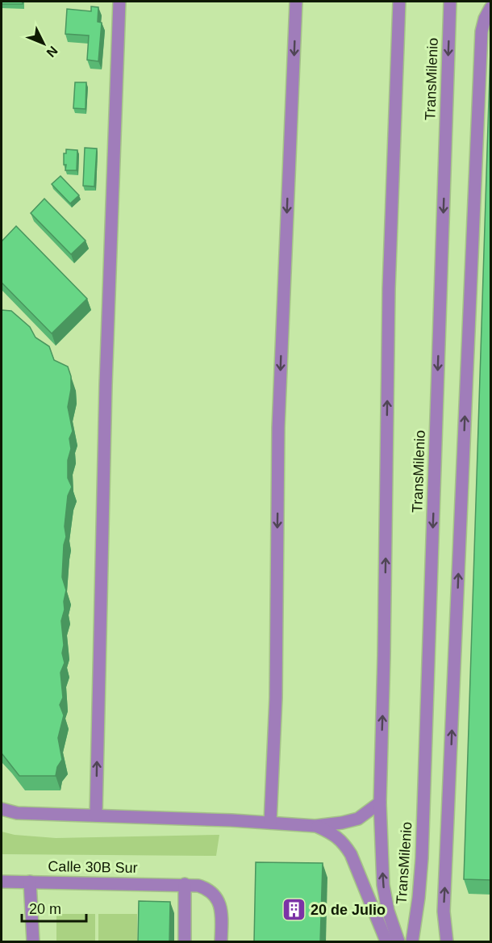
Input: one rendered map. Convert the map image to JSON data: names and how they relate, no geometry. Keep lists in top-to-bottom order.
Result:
{
  "streets": {
    "street": ["TransMilenio", "Calle 30B Sur"]
  },
  "places": {
    "building": ["20 de Julio"]
  },
  "scale_bar": "20 m",
  "north": "bottom right"
}
